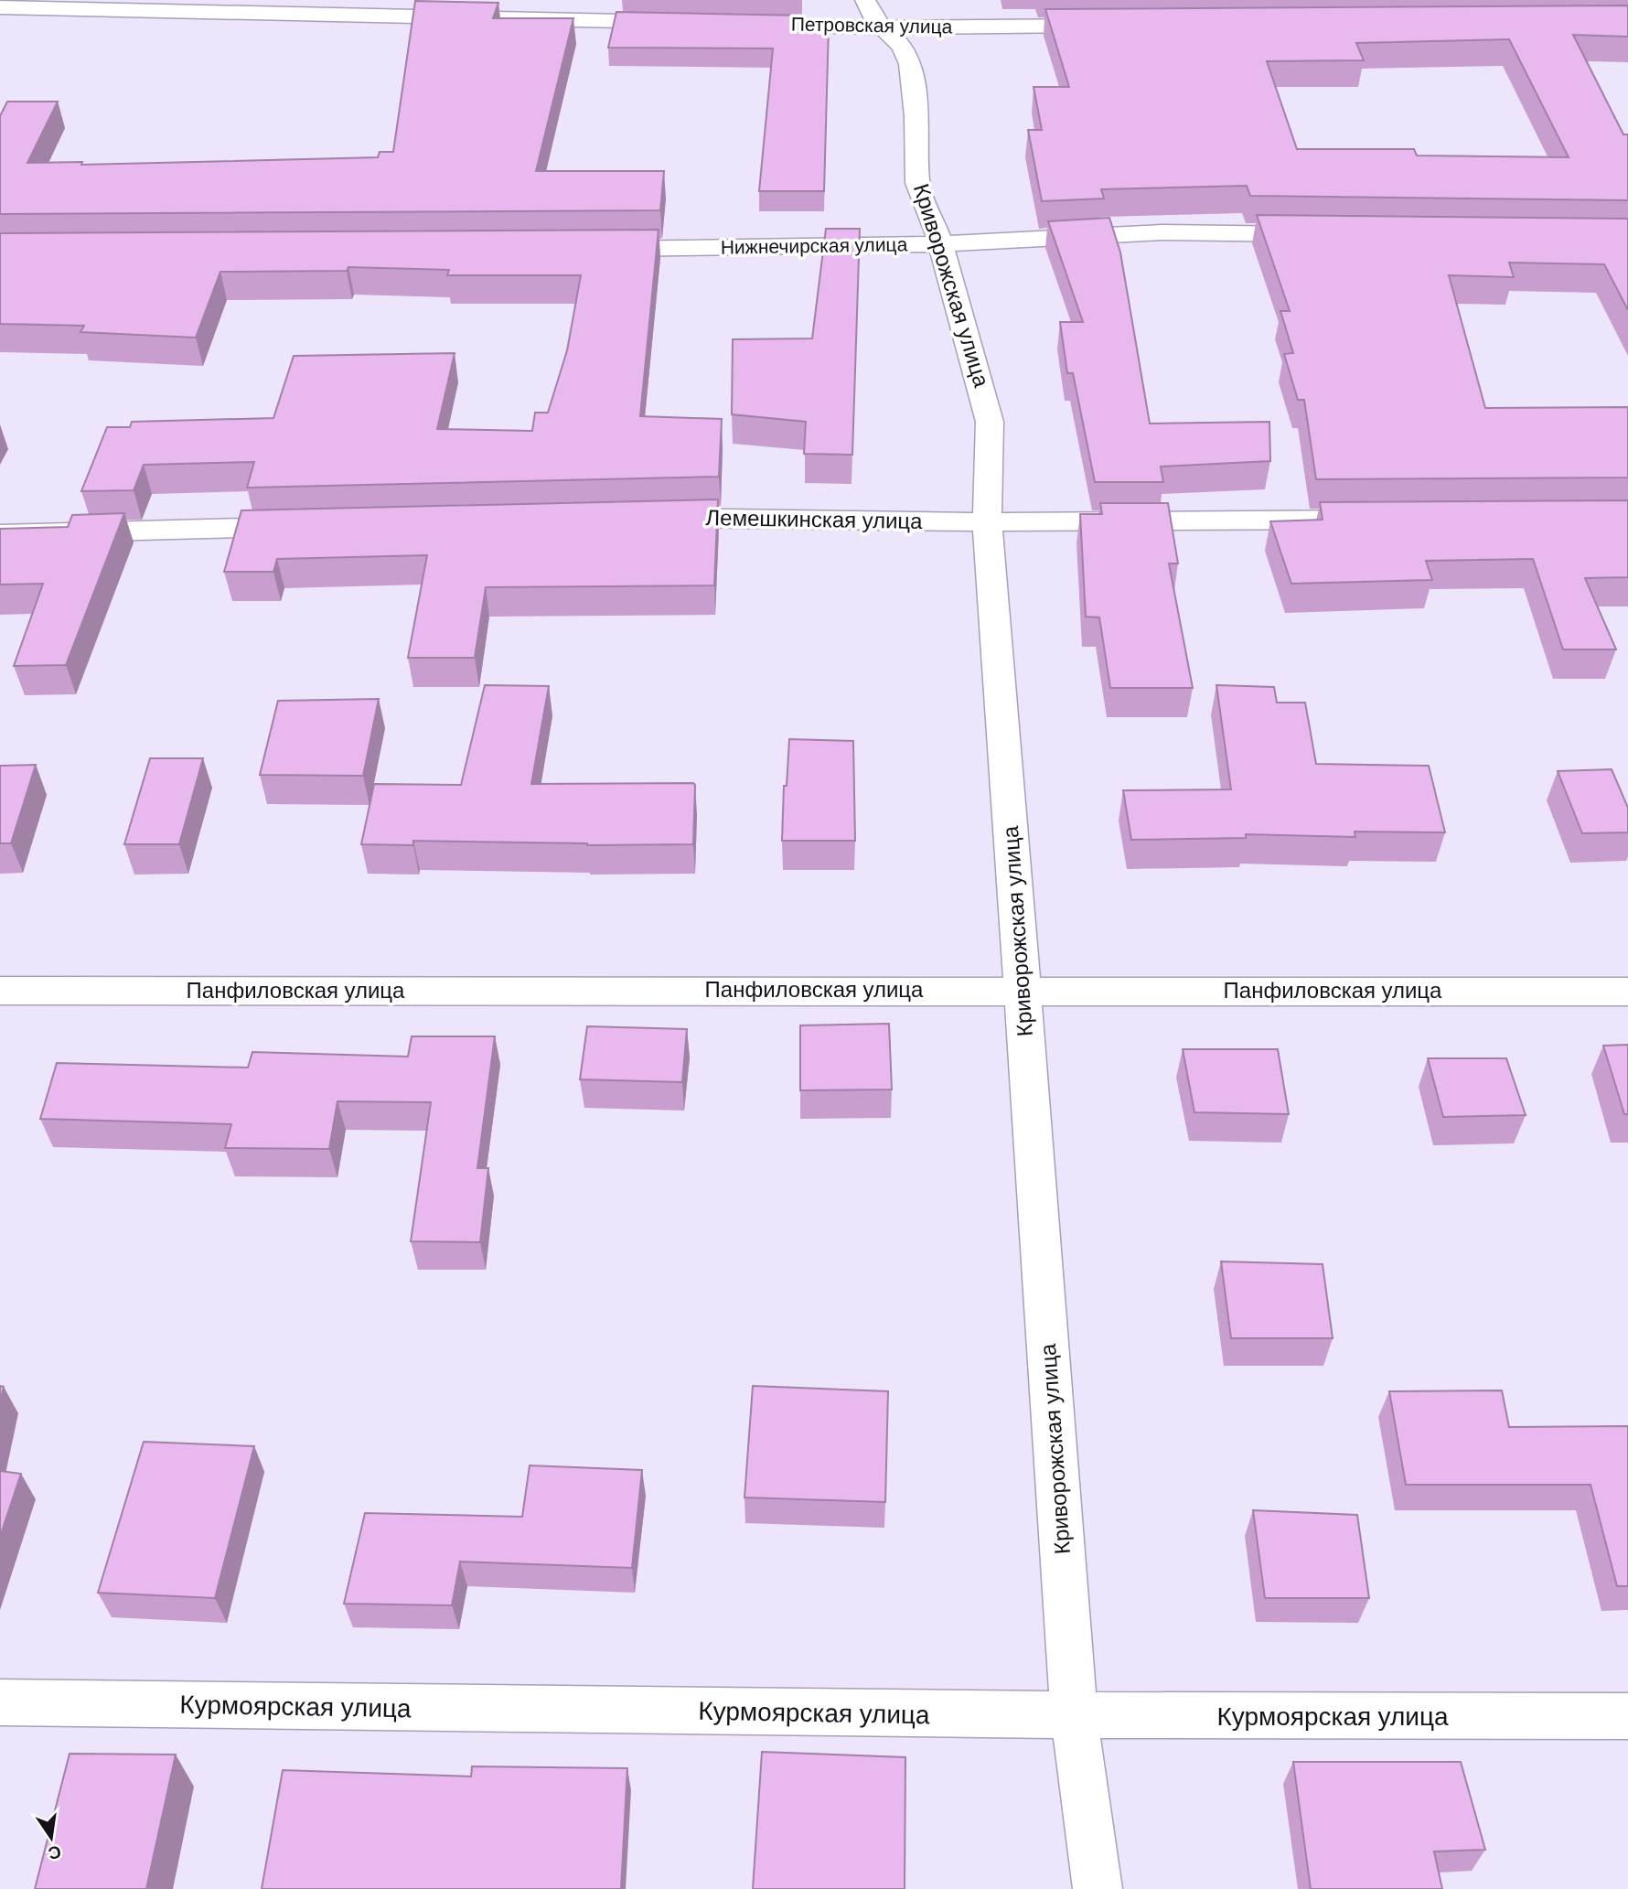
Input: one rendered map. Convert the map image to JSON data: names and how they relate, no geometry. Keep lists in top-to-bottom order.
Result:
{
  "streets": {
    "street": [
      "Петровская улица",
      "Нижнечирская улица",
      "Криворожская улица",
      "Лемешкинская улица",
      "Панфиловская улица",
      "Курмоярская улица"
    ]
  },
  "crossings": [
    ["Петровская улица", "Криворожская улица"],
    ["Нижнечирская улица", "Криворожская улица"],
    ["Криворожская улица", "Лемешкинская улица"],
    ["Криворожская улица", "Панфиловская улица"],
    ["Криворожская улица", "Курмоярская улица"]
  ],
  "north": "bottom"
}
